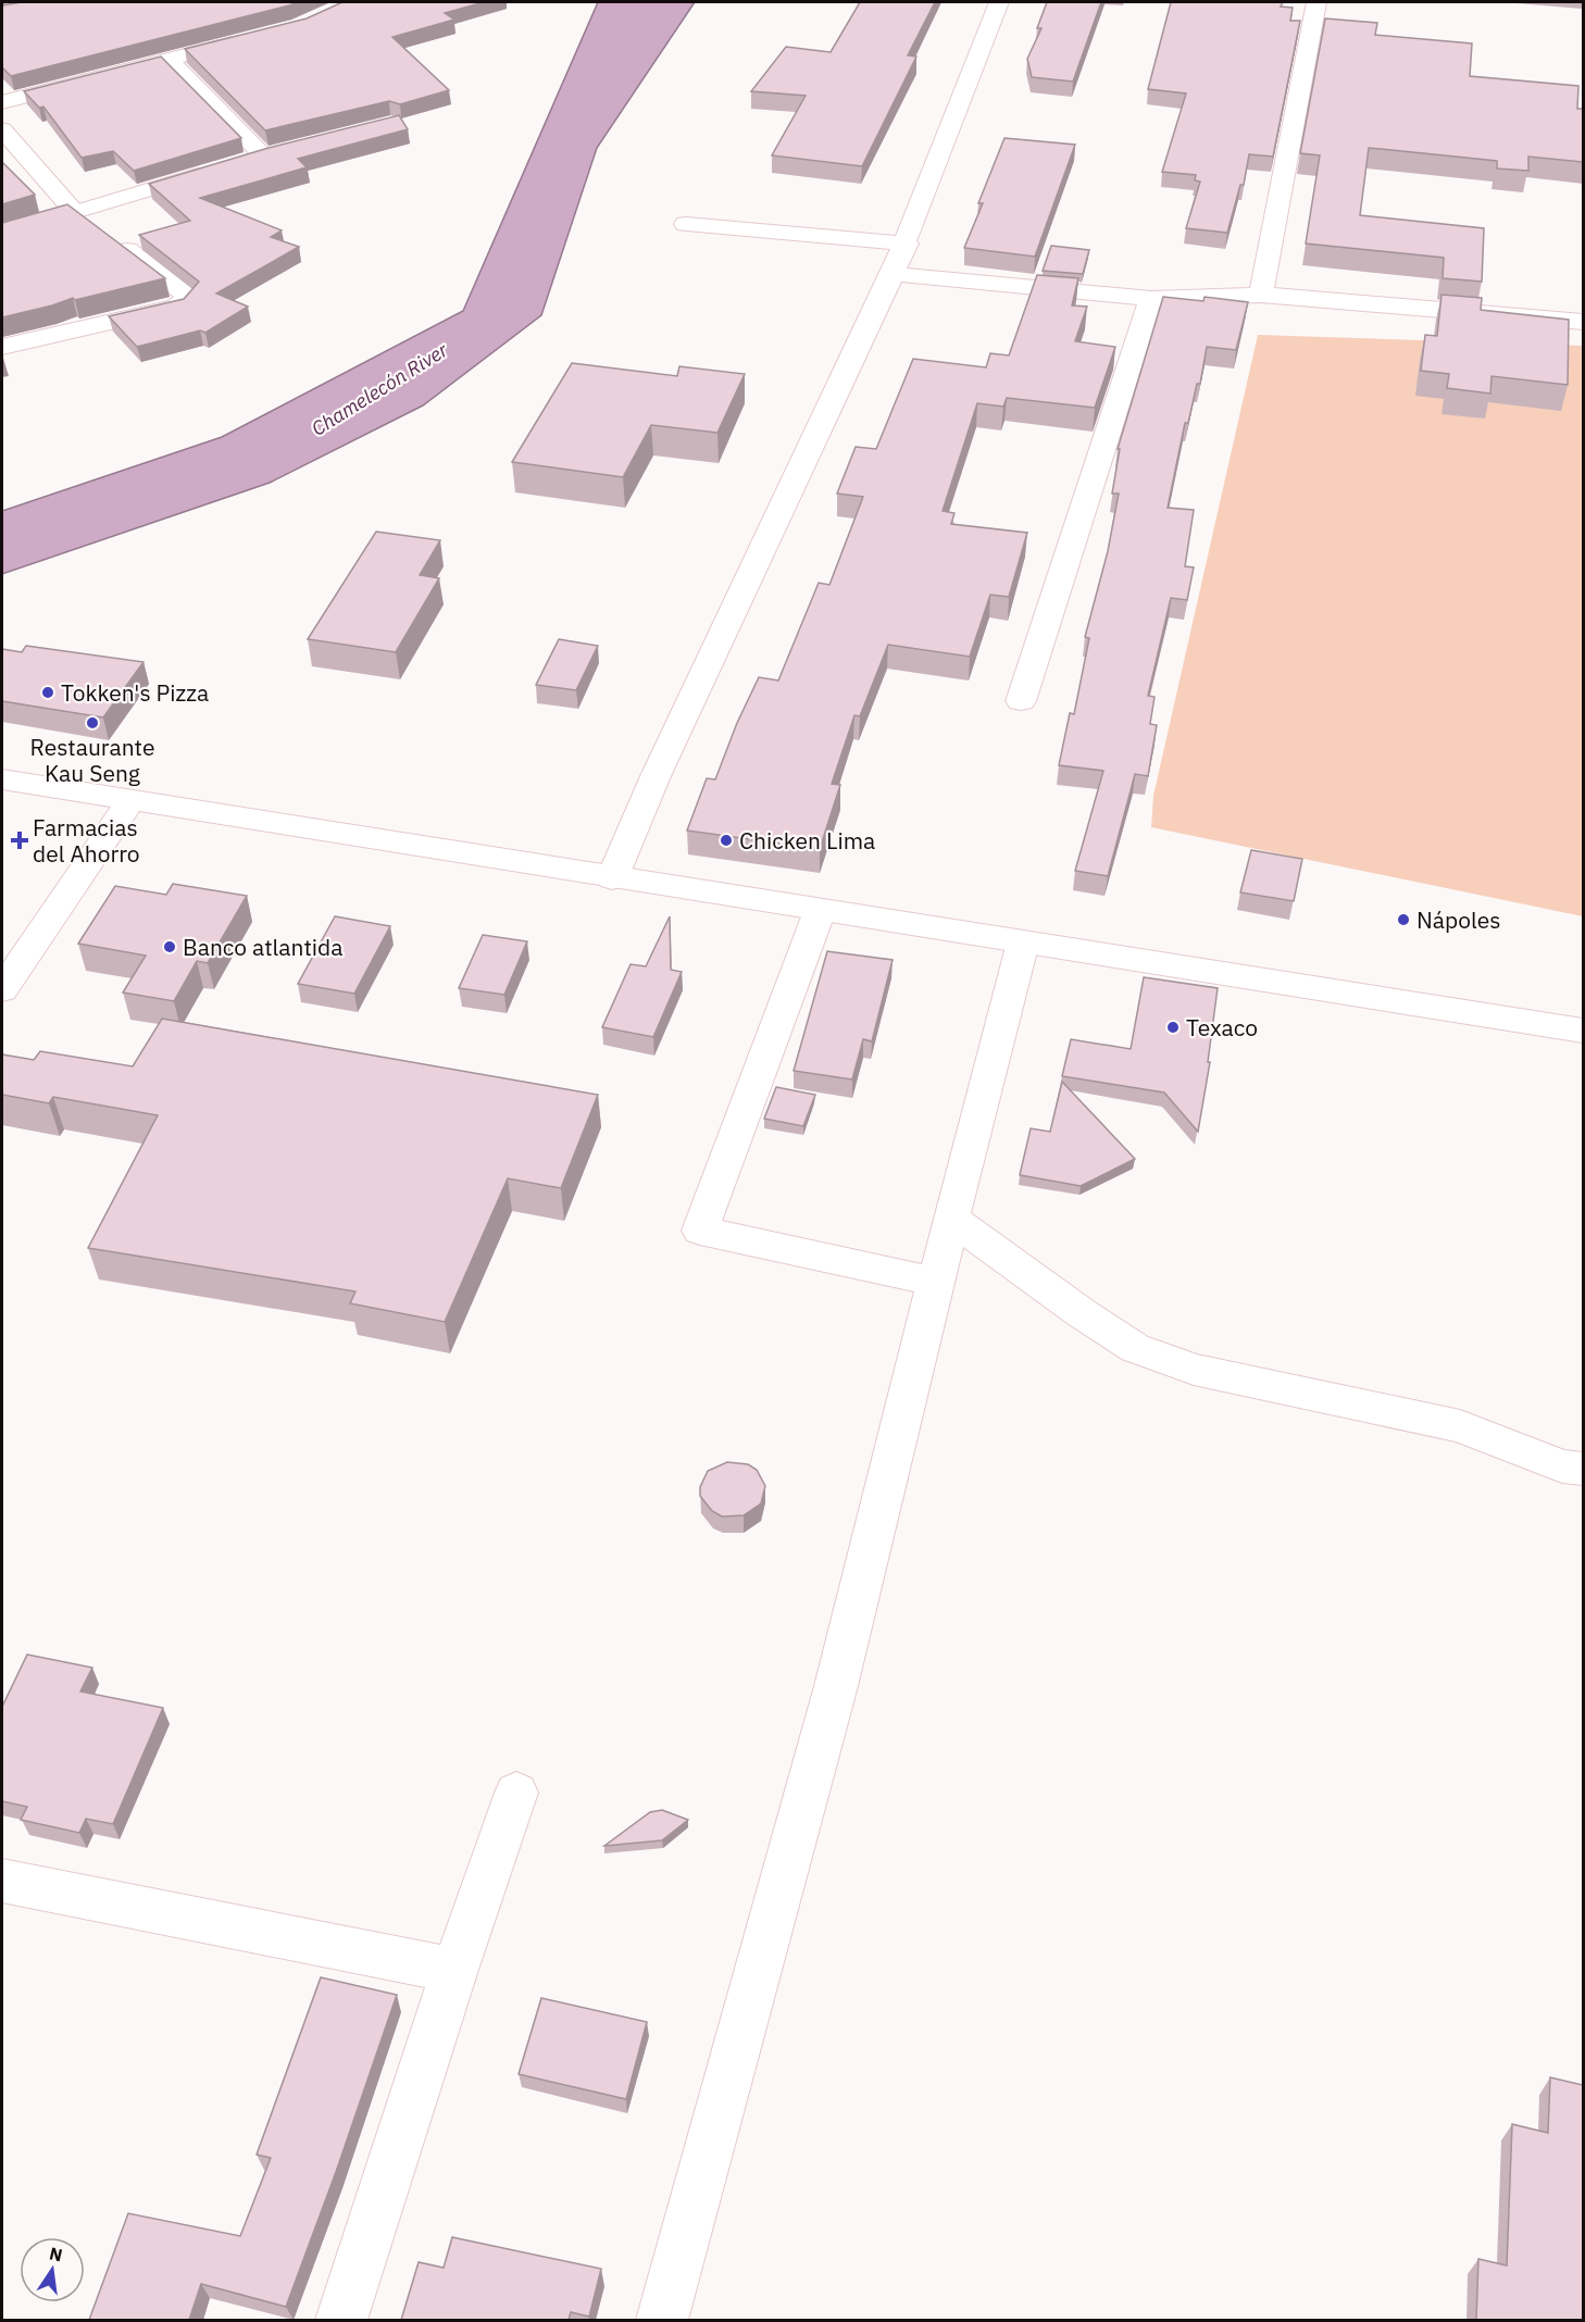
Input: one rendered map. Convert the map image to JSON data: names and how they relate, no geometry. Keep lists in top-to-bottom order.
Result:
{
  "water": ["Chamelecón River"],
  "places": {
    "other": [
      "Tokken's Pizza",
      "Restaurante Kau Seng",
      "Chicken Lima",
      "Nápoles",
      "Banco atlantida",
      "Texaco"
    ],
    "health": ["Farmacias del Ahorro"]
  },
  "north": "top"
}
